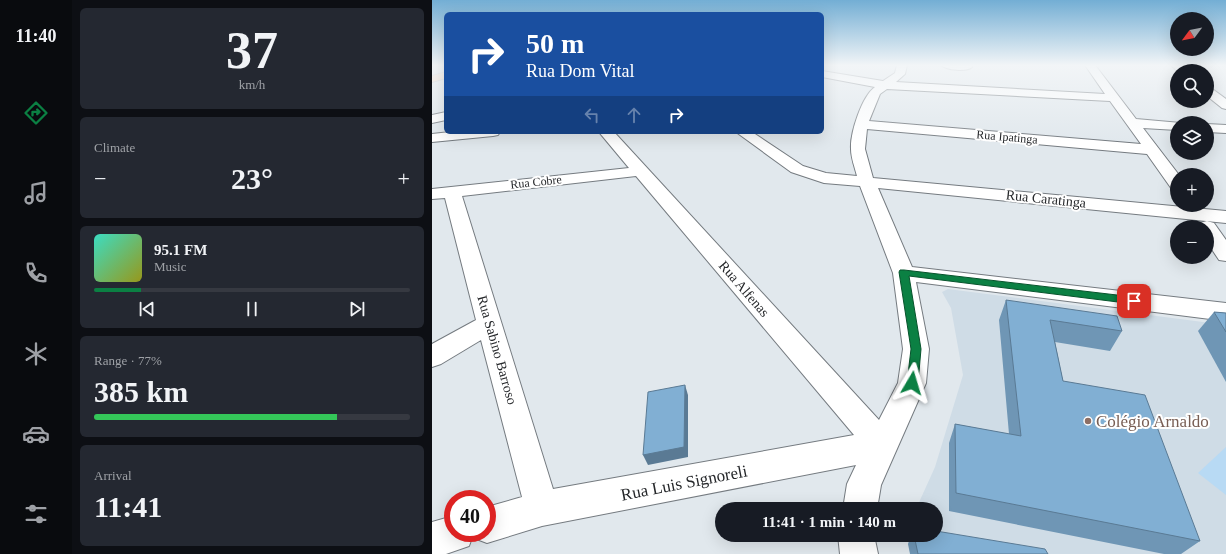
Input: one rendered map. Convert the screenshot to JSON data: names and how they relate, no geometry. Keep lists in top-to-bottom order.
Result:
{
  "streets": {
    "street": [
      "Rua Ipatinga",
      "Rua Cobre",
      "Rua Caratinga",
      "Rua Alfenas",
      "Rua Sabino Barroso",
      "Rua Luis Signoreli"
    ]
  },
  "crossings": [
    ["Rua Cobre", "Rua Alfenas"],
    ["Rua Cobre", "Rua Sabino Barroso"],
    ["Rua Alfenas", "Rua Luis Signoreli"],
    ["Rua Sabino Barroso", "Rua Luis Signoreli"]
  ],
  "places": ["Colégio Arnaldo"],
  "north": "bottom left",
  "page": {
    "tabs": "11:40",
    "tile": [
      ["37", "km/h"],
      "Climate",
      ["Range · 77%", "385 km"],
      ["Arrival", "11:41"]
    ],
    "map_buttons": ["+", "−"],
    "turn": ["50 m", "Rua Dom Vital"],
    "heat": ["−", "23°", "+"],
    "song": ["95.1 FM", "Music"],
    "limit": "40",
    "trip": "11:41 · 1 min · 140 m"
  }
}
